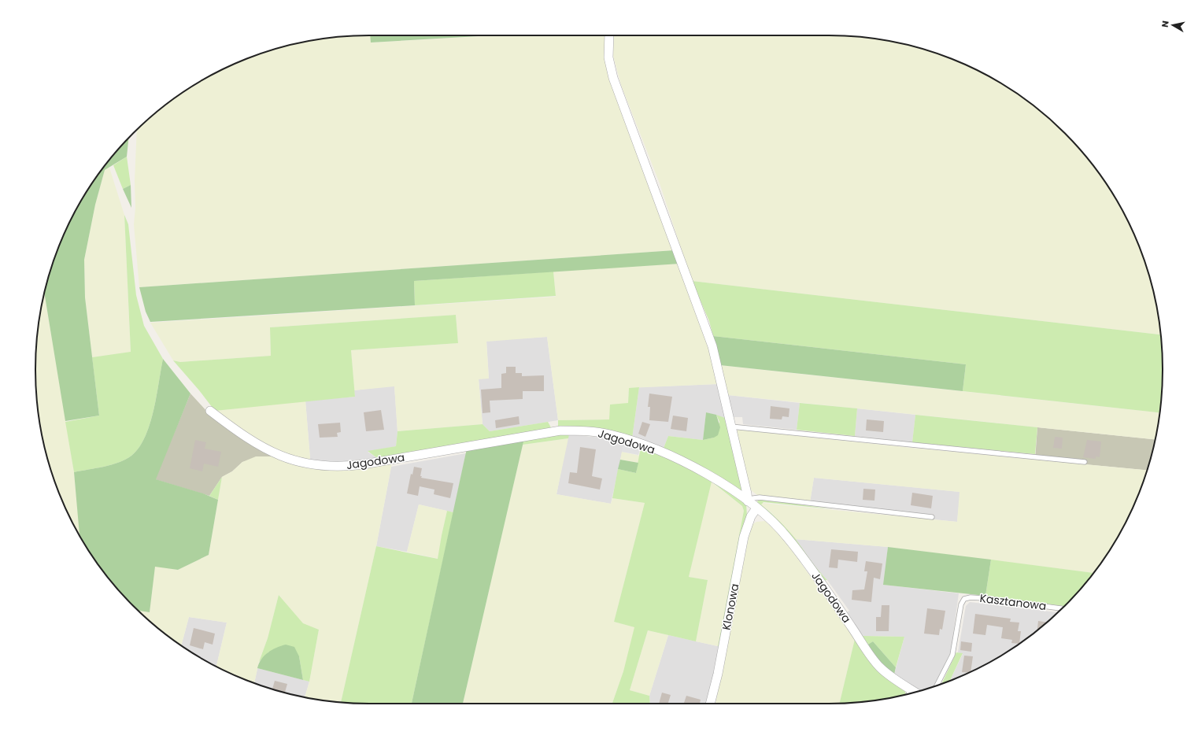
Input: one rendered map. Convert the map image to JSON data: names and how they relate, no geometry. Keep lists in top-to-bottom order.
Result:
{
  "streets": {
    "street": ["Jagodowa", "Klonowa"],
    "lane": ["Kasztanowa"]
  },
  "crossings": [
    ["Jagodowa", "Klonowa"]
  ],
  "north": "left"
}
